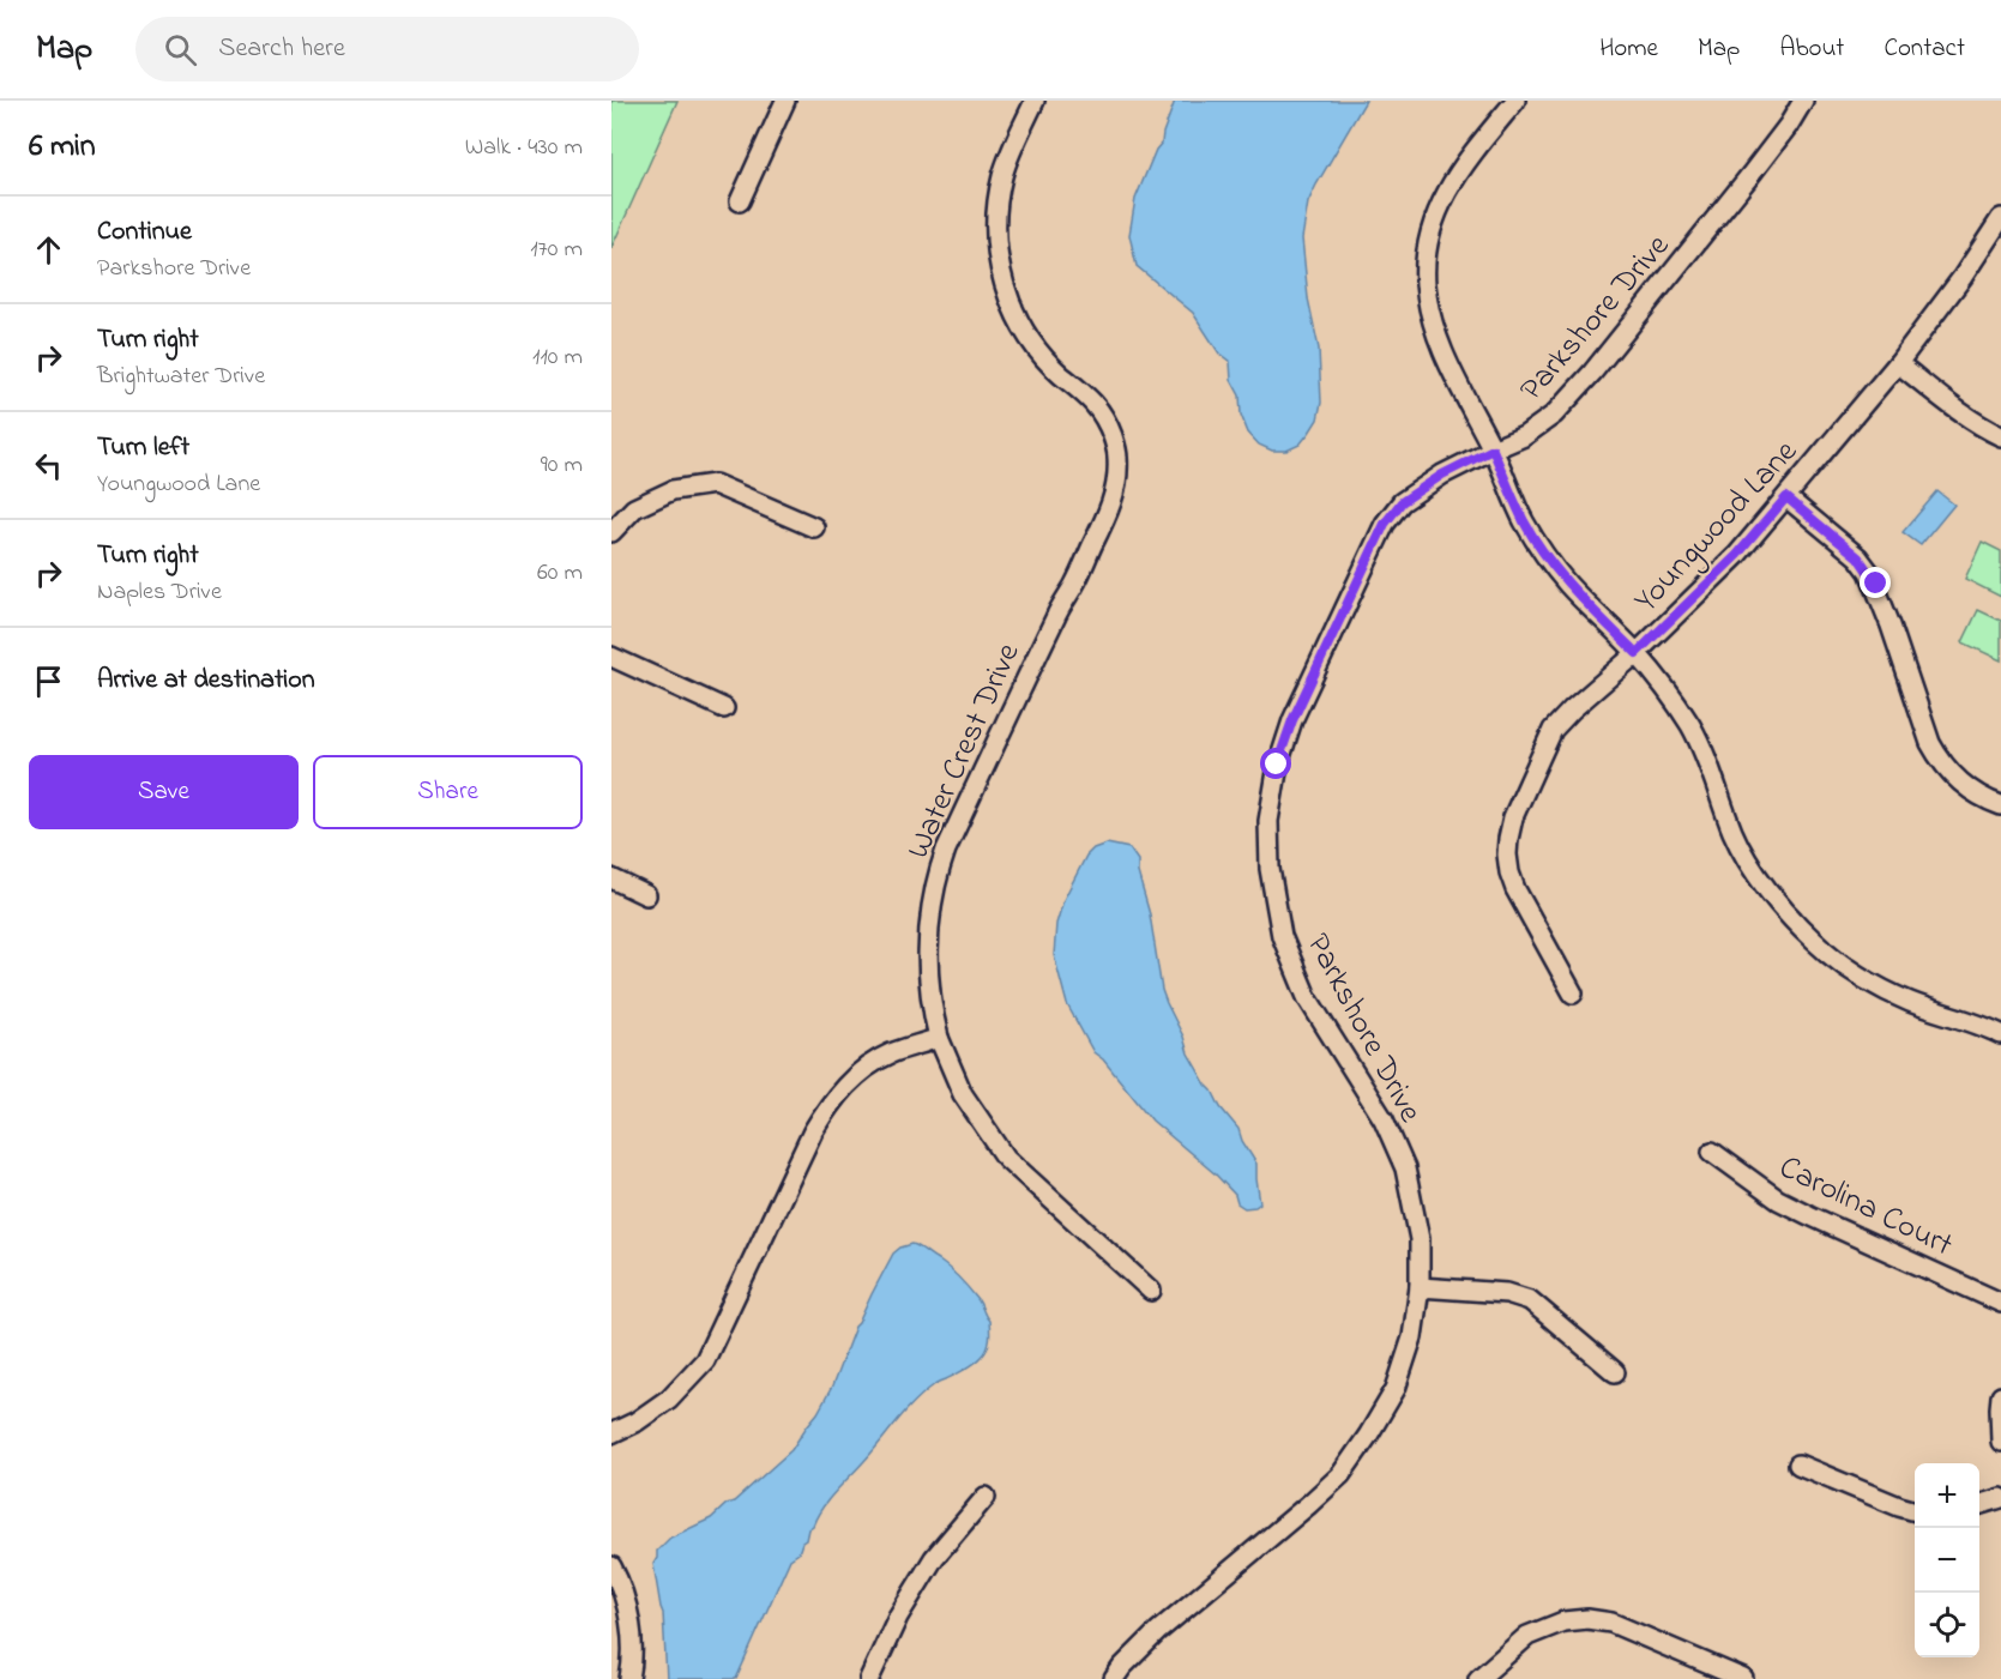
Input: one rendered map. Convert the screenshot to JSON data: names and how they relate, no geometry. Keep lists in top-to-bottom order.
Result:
{
  "streets": {
    "street": [
      "Parkshore Drive",
      "Youngwood Lane",
      "Water Crest Drive",
      "Carolina Court"
    ]
  },
  "page": {
    "header": "Map",
    "search": "Search here",
    "nav": [
      "Home",
      "Map",
      "About",
      "Contact"
    ],
    "heading": ["6 min", "Walk · 430 m"],
    "list": [
      ["Continue", "Parkshore Drive", "170 m"],
      ["Turn right", "Brightwater Drive", "110 m"],
      ["Turn left", "Youngwood Lane", "90 m"],
      ["Turn right", "Naples Drive", "60 m"],
      "Arrive at destination"
    ],
    "buttons": ["Save", "Share"],
    "map_buttons": ["+", "−"]
  }
}
